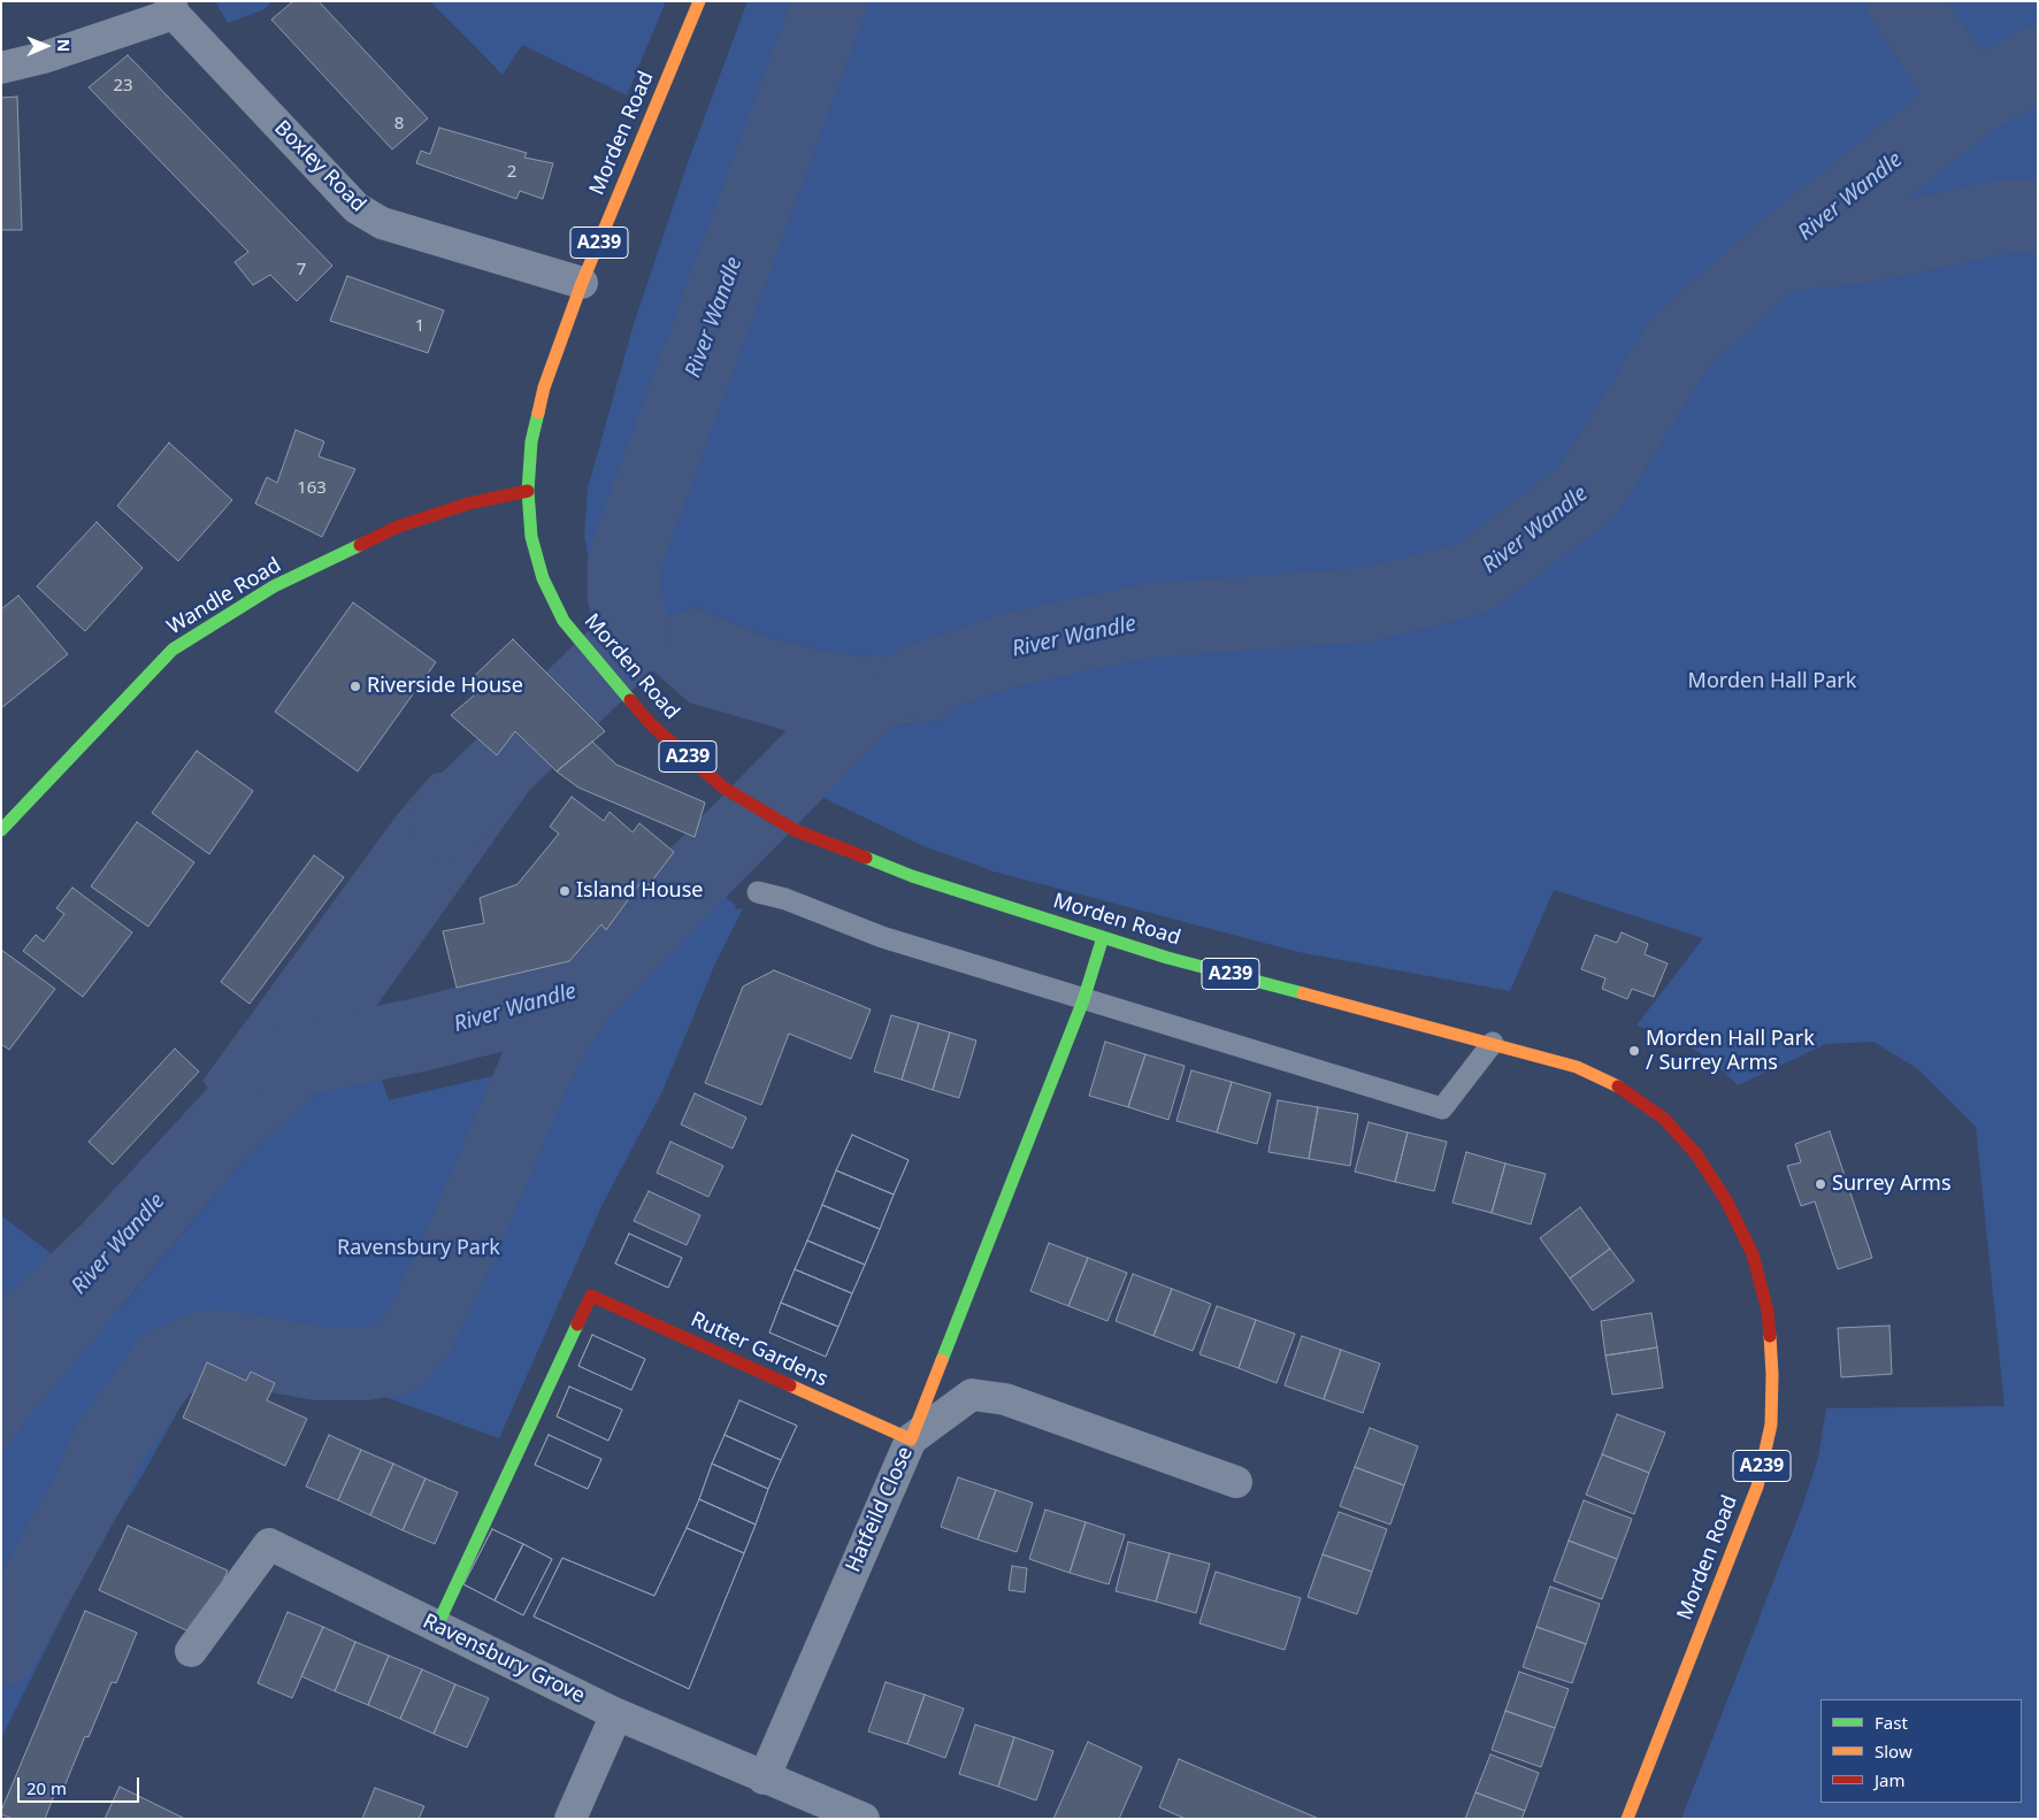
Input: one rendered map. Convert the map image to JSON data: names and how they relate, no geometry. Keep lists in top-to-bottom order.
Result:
{
  "streets": {
    "main road": [
      "Morden Road",
      "A239",
      "Wandle Road",
      "Rutter Gardens"
    ],
    "street": ["Boxley Road", "Hatfeild Close", "Ravensbury Grove"]
  },
  "crossings": [
    ["Morden Road", "Boxley Road"],
    ["Morden Road", "Wandle Road"],
    ["Rutter Gardens", "Hatfeild Close"],
    ["Rutter Gardens", "Ravensbury Grove"],
    ["Hatfeild Close", "Ravensbury Grove"]
  ],
  "water": ["River Wandle"],
  "parks": ["Morden Hall Park", "Ravensbury Park"],
  "places": [
    "Riverside House",
    "Island House",
    "Morden Hall Park / Surrey Arms",
    "Surrey Arms"
  ],
  "house_numbers": [
    "23",
    "8",
    "2",
    "7",
    "1",
    "163"
  ],
  "legend": ["Fast", "Slow", "Jam"],
  "scale_bar": "20 m",
  "north": "right"
}
